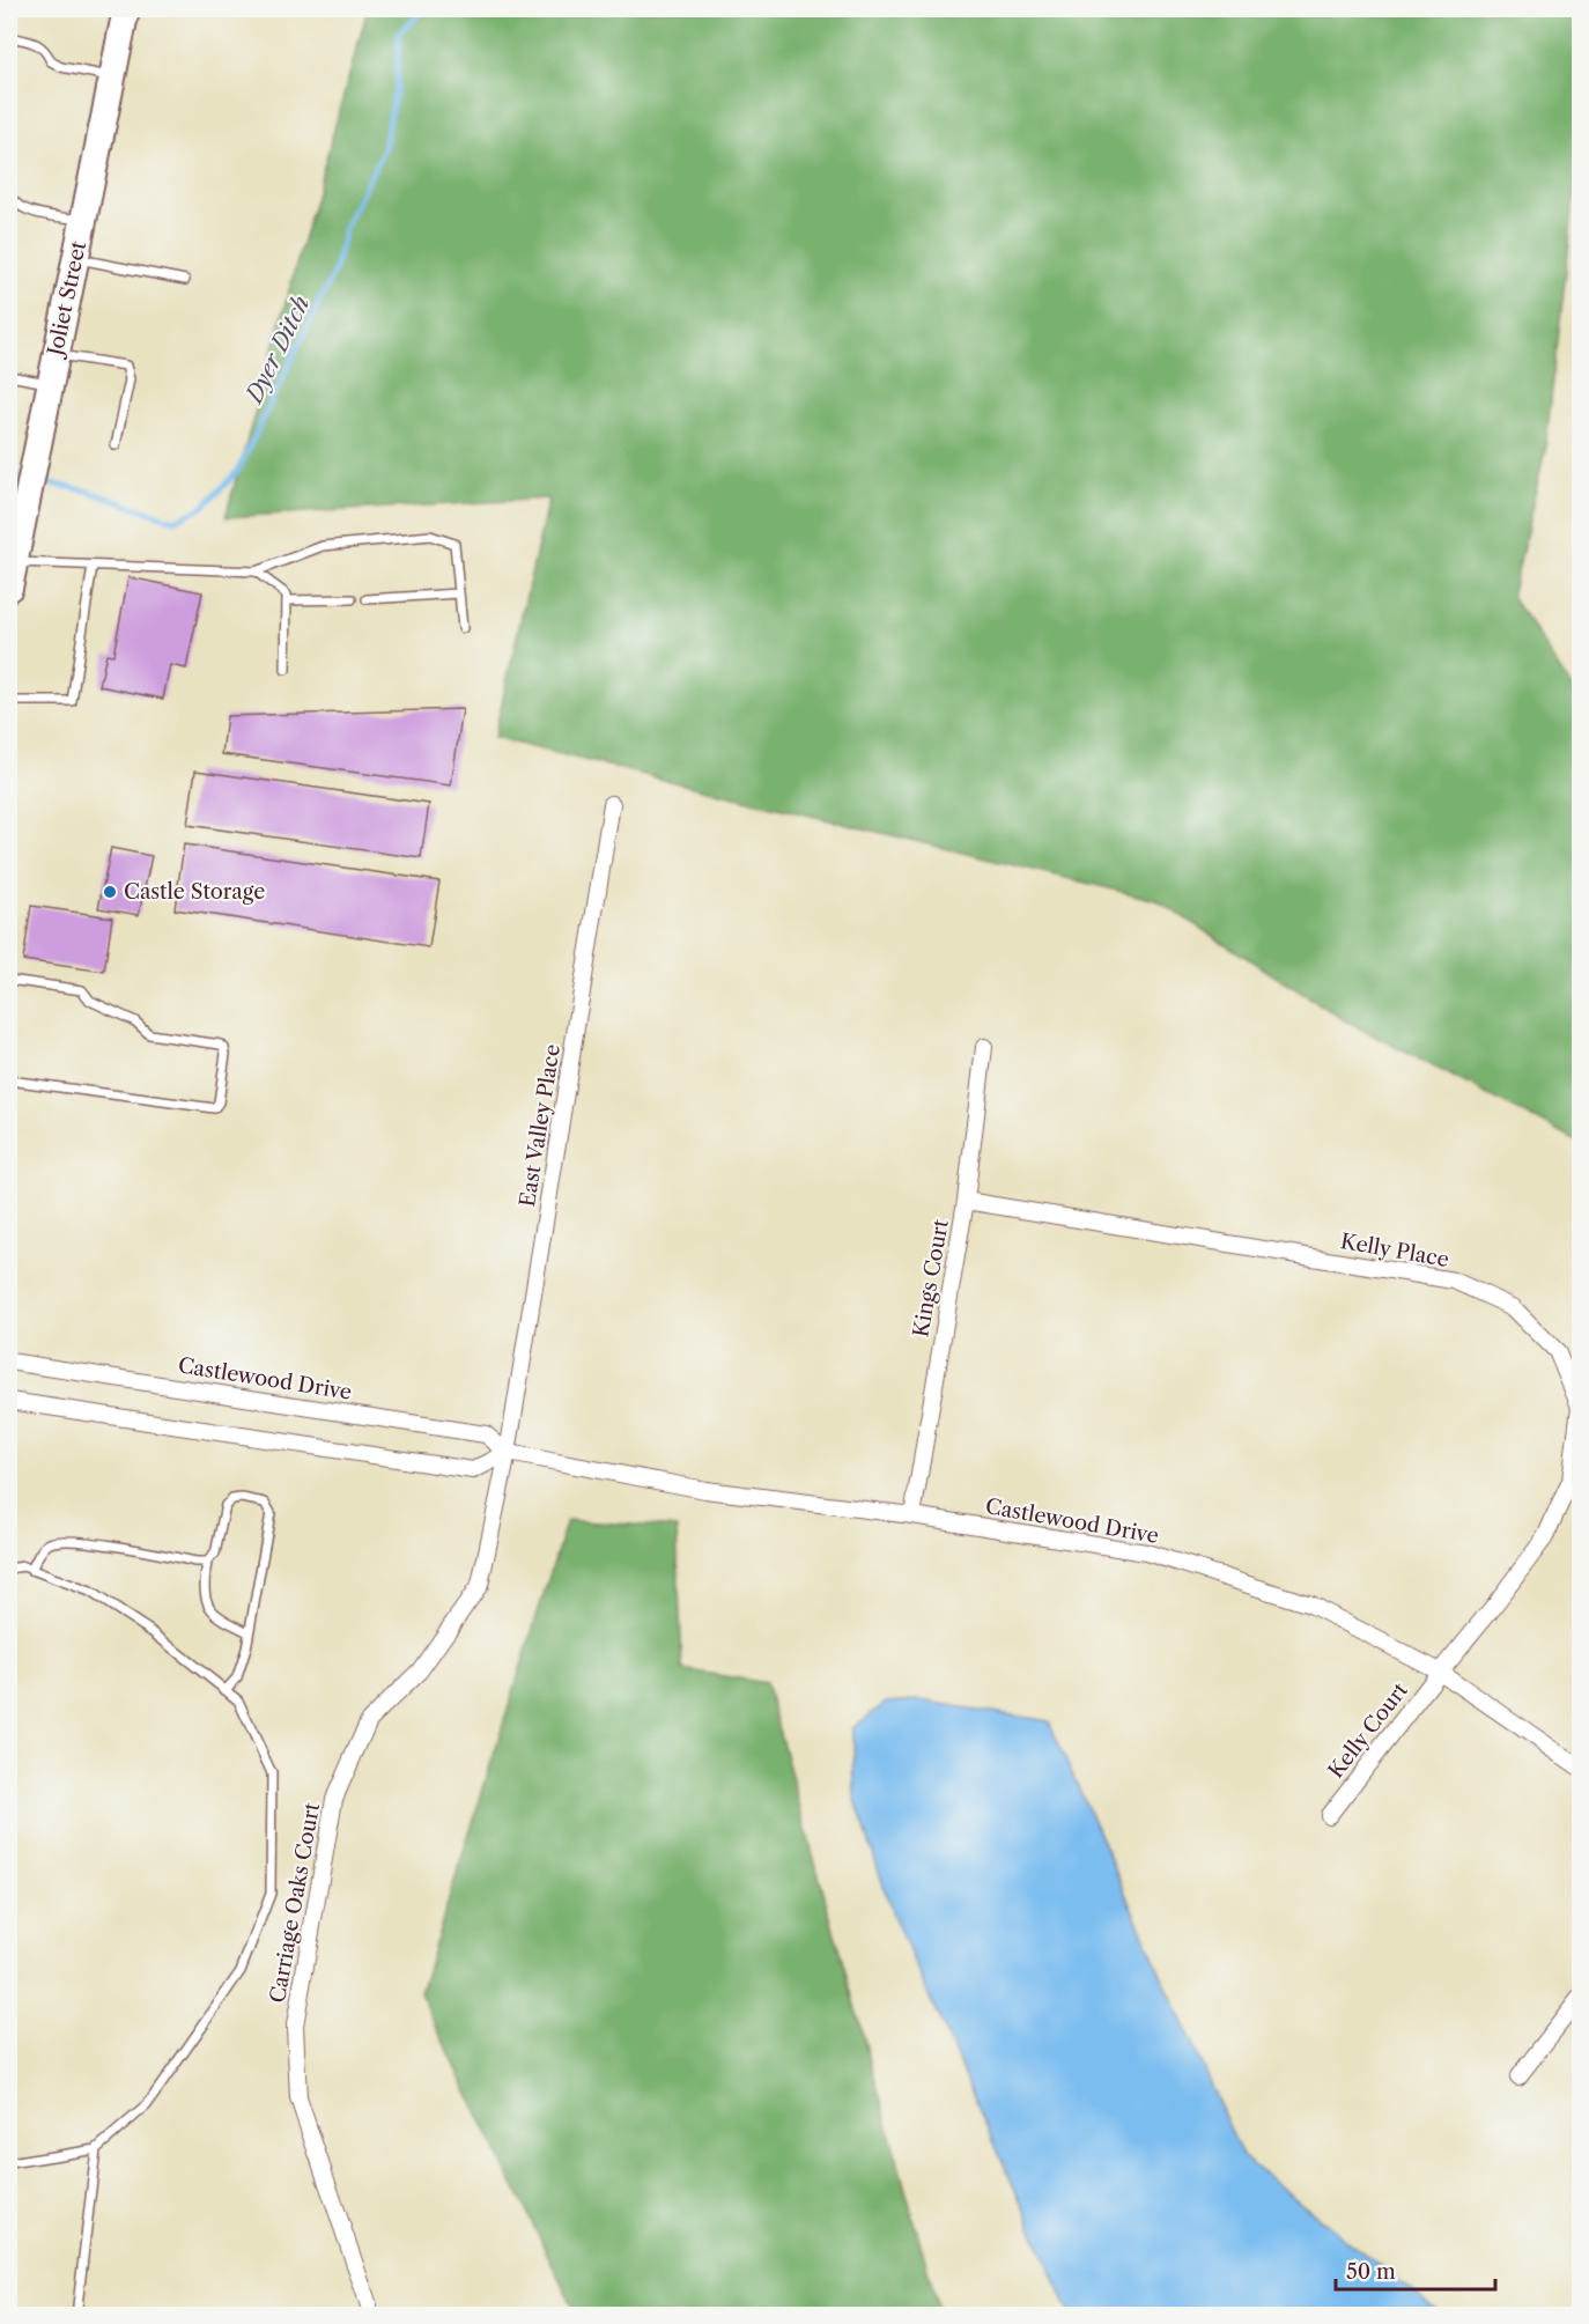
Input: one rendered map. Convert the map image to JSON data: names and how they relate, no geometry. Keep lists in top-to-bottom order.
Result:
{
  "streets": {
    "main road": ["Joliet Street"],
    "street": [
      "East Valley Place",
      "Kelly Place",
      "Kings Court",
      "Castlewood Drive",
      "Kelly Court",
      "Carriage Oaks Court"
    ]
  },
  "crossings": [
    ["East Valley Place", "Castlewood Drive"],
    ["East Valley Place", "Carriage Oaks Court"],
    ["Kelly Place", "Kings Court"],
    ["Kelly Place", "Castlewood Drive"],
    ["Kelly Place", "Kelly Court"],
    ["Kings Court", "Castlewood Drive"],
    ["Castlewood Drive", "Kelly Court"],
    ["Castlewood Drive", "Carriage Oaks Court"]
  ],
  "water": ["Dyer Ditch"],
  "places": ["Castle Storage"],
  "scale_bar": "50 m"
}
